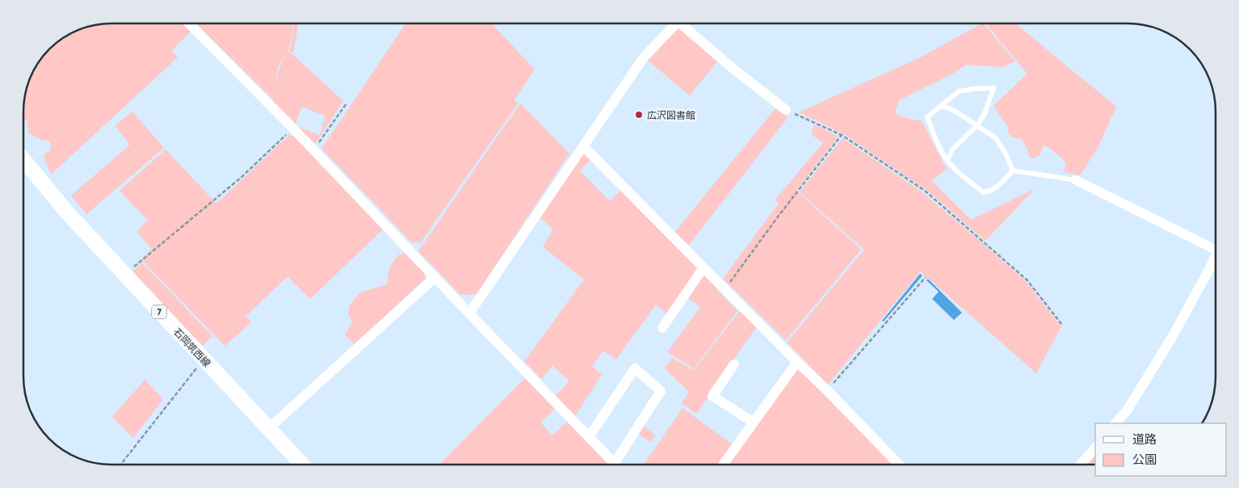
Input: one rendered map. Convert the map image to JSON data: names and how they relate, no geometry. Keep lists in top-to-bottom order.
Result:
{
  "streets": {
    "main road": ["7", "石岡筑西線"]
  },
  "places": ["広沢図書館"],
  "legend": ["道路", "公園"]
}
